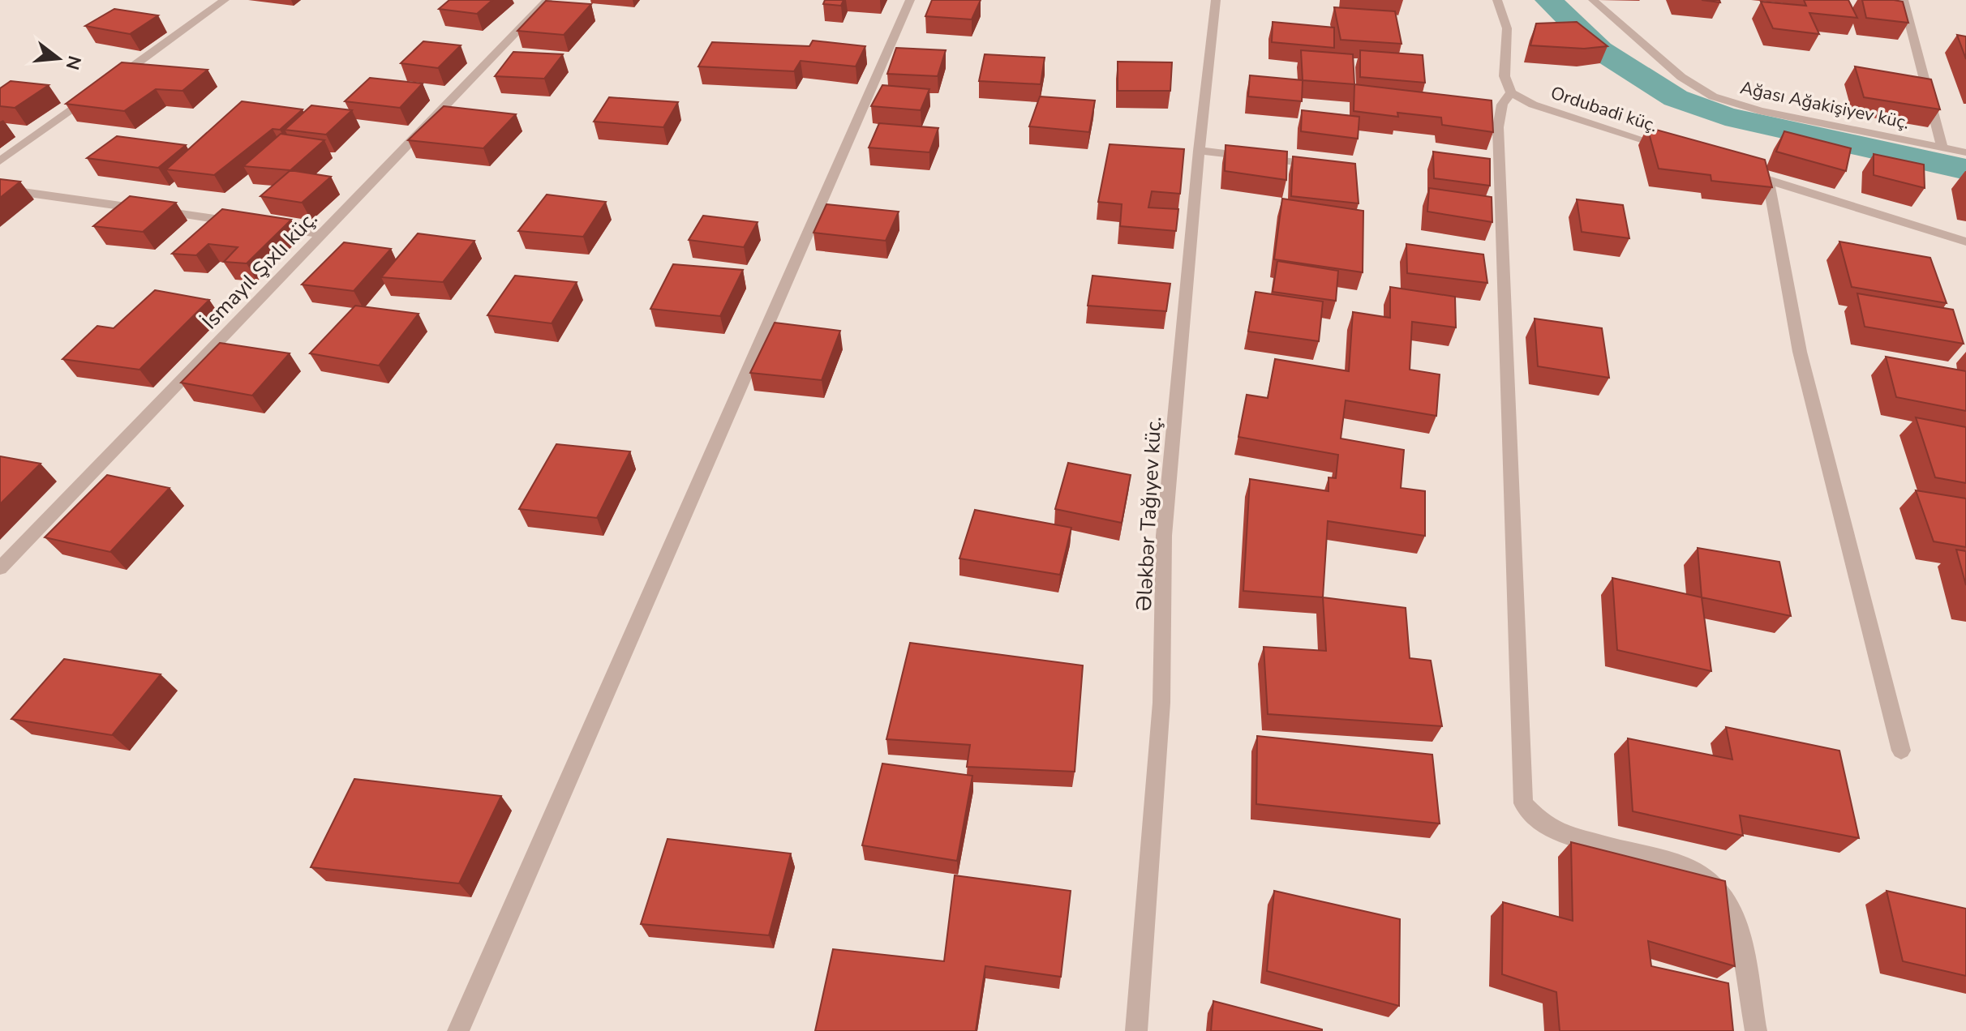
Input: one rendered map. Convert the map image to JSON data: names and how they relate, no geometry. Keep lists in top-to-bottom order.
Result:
{
  "streets": {
    "street": [
      "Ağası Ağakişiyev küç.",
      "Ordubadi küç.",
      "İsmayıl Şıxlı küç.",
      "Ələkbər Tağıyev küç."
    ]
  },
  "north": "right"
}
